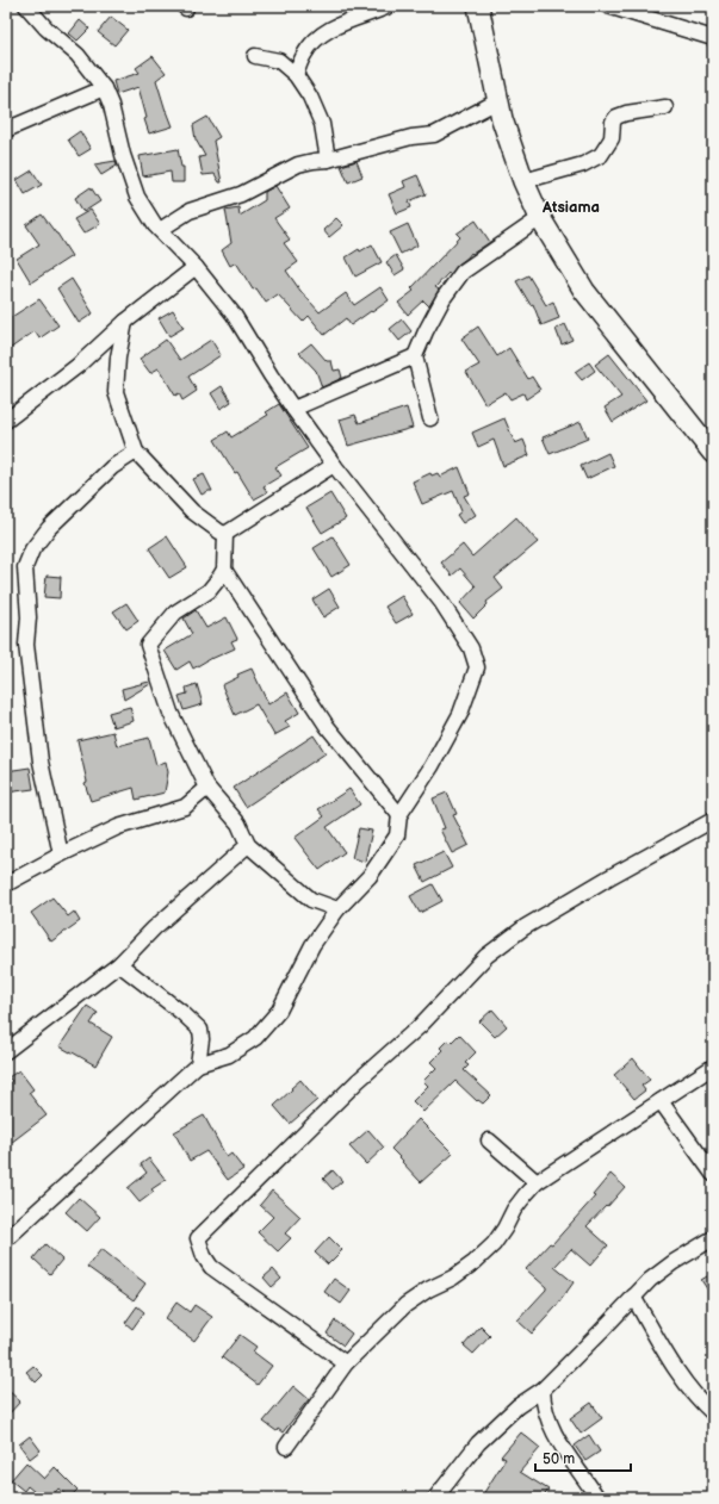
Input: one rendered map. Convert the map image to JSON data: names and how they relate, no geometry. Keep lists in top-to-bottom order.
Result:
{
  "districts": ["Atsiama"],
  "scale_bar": "50 m"
}
